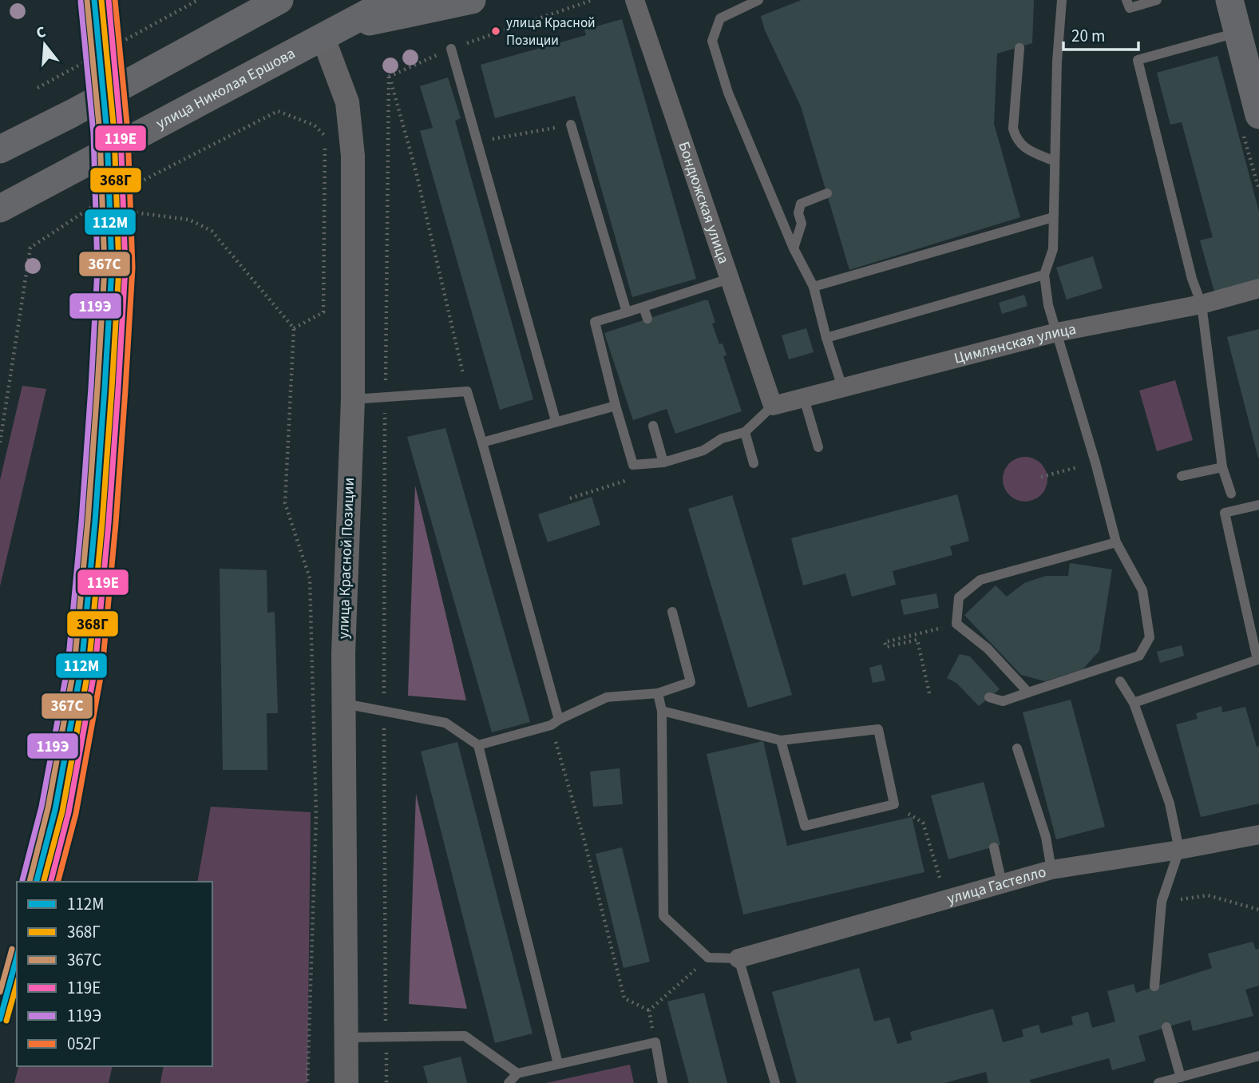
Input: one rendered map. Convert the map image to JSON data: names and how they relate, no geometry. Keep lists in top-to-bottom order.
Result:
{
  "streets": {
    "main road": ["улица Николая Ершова"],
    "street": [
      "Бондюжская улица",
      "Цимлянская улица",
      "улица Красной Позиции",
      "улица Гастелло"
    ]
  },
  "crossings": [
    ["улица Николая Ершова", "улица Красной Позиции"],
    ["Бондюжская улица", "Цимлянская улица"]
  ],
  "places": ["улица Красной Позиции"],
  "lines": [
    "transit line 112М",
    "transit line 368Г",
    "transit line 119Е",
    "transit line 052Г",
    "transit line 367С",
    "transit line 119Э"
  ],
  "legend": [
    "112М",
    "368Г",
    "367С",
    "119Е",
    "119Э",
    "052Г"
  ],
  "scale_bar": "20 m",
  "north": "top"
}
